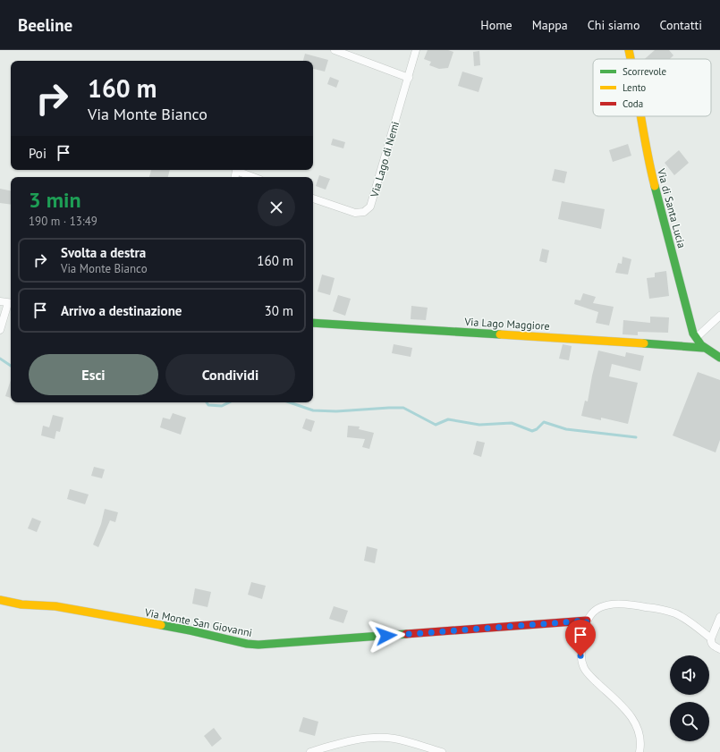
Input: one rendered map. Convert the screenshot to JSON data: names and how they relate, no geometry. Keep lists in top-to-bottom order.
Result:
{
  "streets": {
    "street": [
      "Via Lago di Nemi",
      "Via di Santa Lucia",
      "Via Lago Maggiore",
      "Via Monte San Giovanni"
    ]
  },
  "crossings": [
    ["Via di Santa Lucia", "Via Lago Maggiore"]
  ],
  "legend": ["Scorrevole", "Lento", "Coda"],
  "page": {
    "header": "Beeline",
    "nav": [
      "Home",
      "Mappa",
      "Chi siamo",
      "Contatti"
    ],
    "turn": ["160 m", "Via Monte Bianco"],
    "then": "Poi",
    "heading": ["3 min", "190 m · 13:49"],
    "list": [
      {
        "name": "Svolta a destra",
        "note": "Via Monte Bianco",
        "value": "160 m"
      },
      {
        "name": "Arrivo a destinazione",
        "value": "30 m"
      }
    ],
    "buttons": ["Esci", "Condividi"]
  }
}
